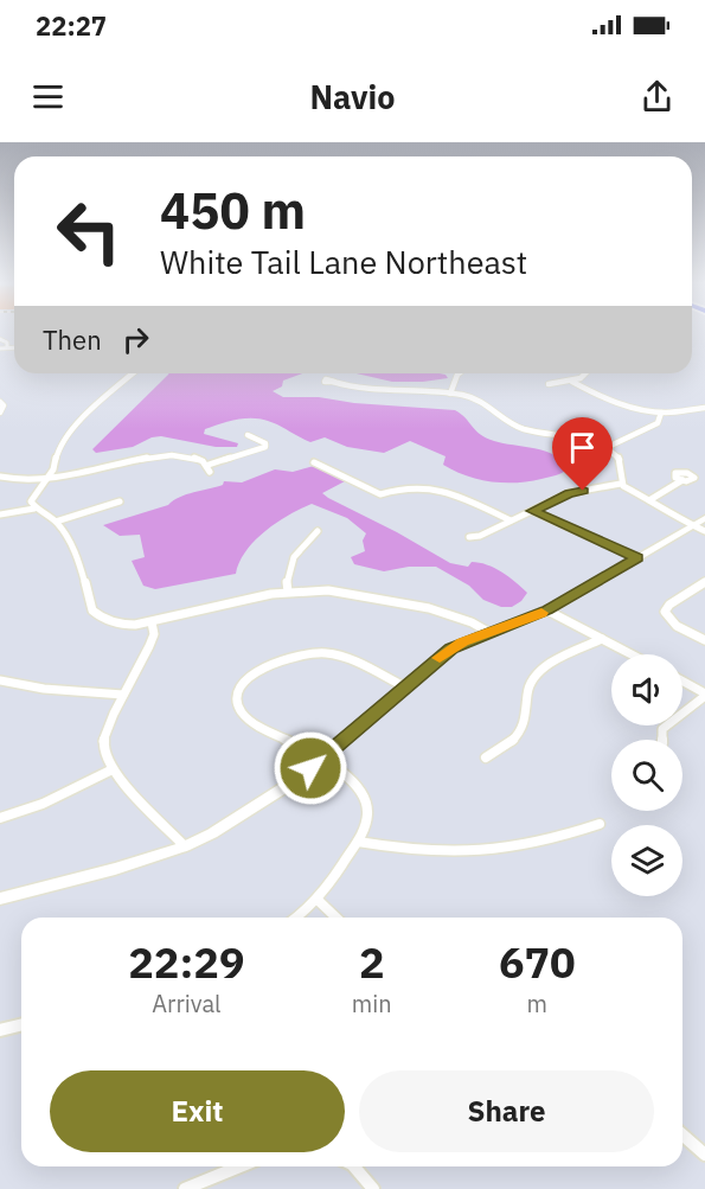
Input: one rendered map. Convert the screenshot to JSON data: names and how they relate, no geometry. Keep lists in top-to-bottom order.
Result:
{
  "page": {
    "status": "22:27",
    "header": "Navio",
    "turn": ["450 m", "White Tail Lane Northeast"],
    "then": "Then",
    "eta": [
      "22:29",
      "Arrival",
      "2",
      "min",
      "670",
      "m"
    ],
    "buttons": ["Exit", "Share"]
  }
}
